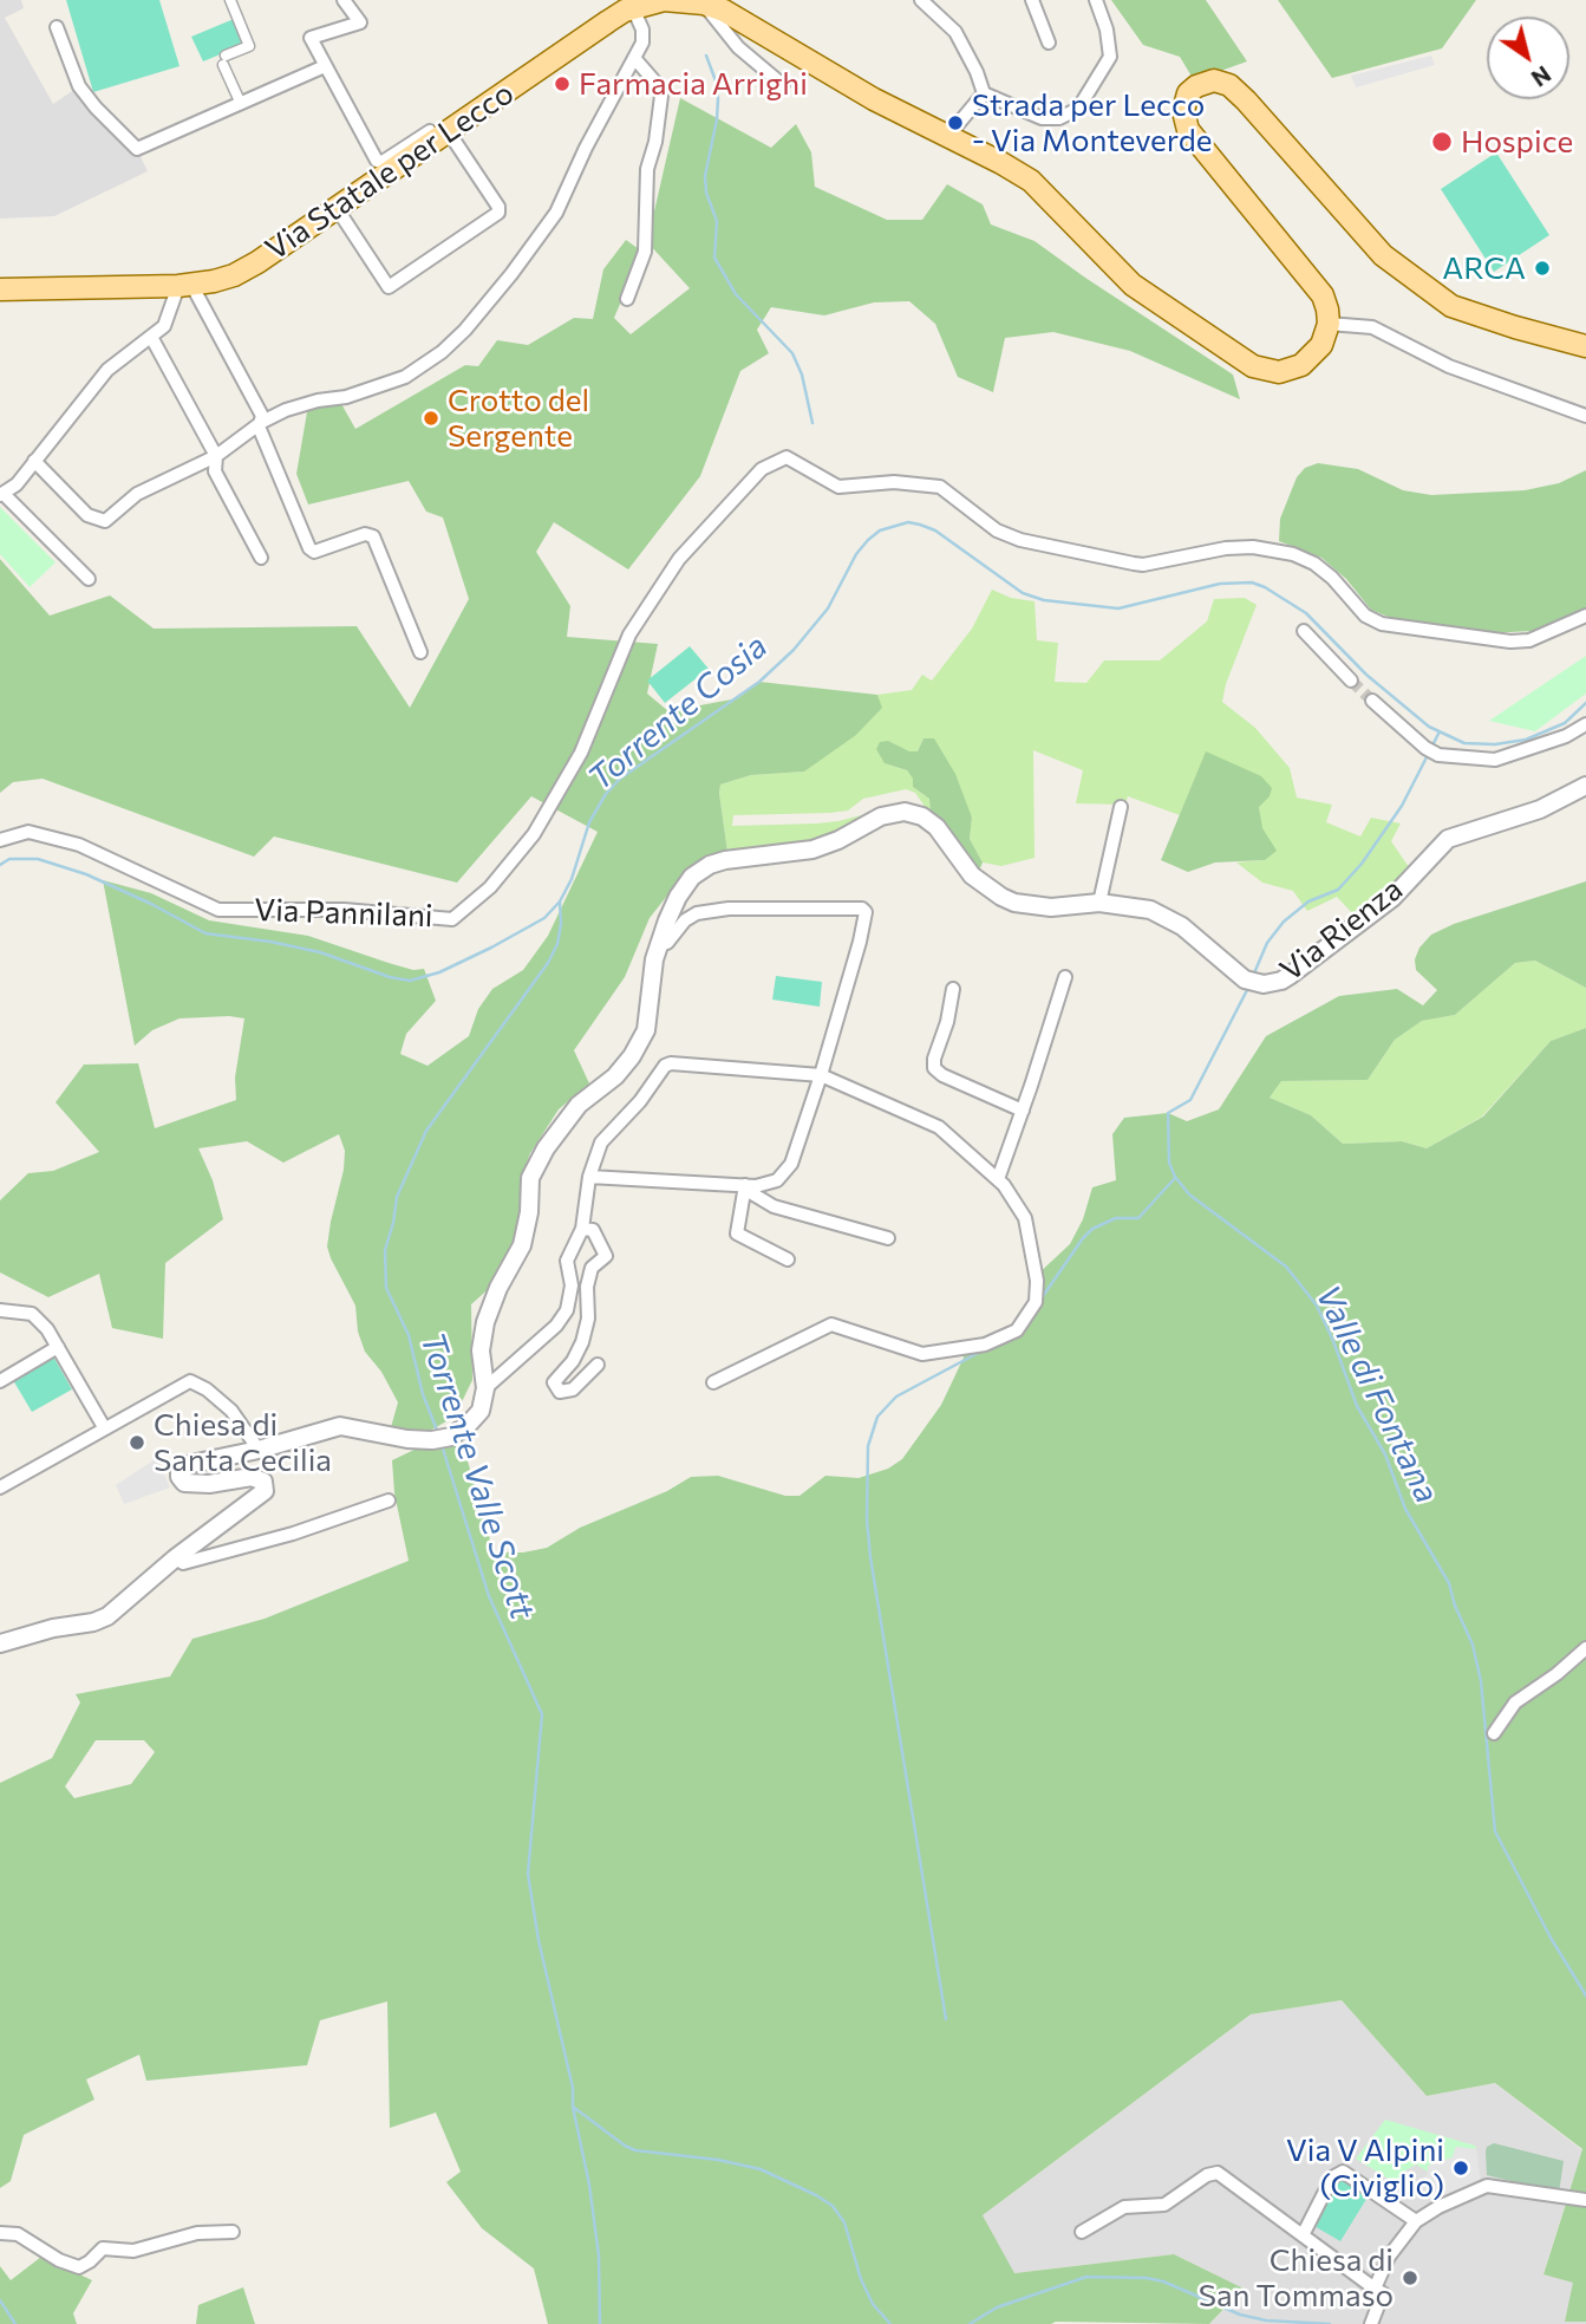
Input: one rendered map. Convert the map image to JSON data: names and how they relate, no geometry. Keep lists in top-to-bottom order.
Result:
{
  "streets": {
    "main road": ["Via Statale per Lecco"],
    "street": ["Via Pannilani", "Via Rienza"]
  },
  "water": ["Torrente Cosia", "Valle di Fontana", "Torrente Valle Scott"],
  "places": [
    "Farmacia Arrighi",
    "Strada per Lecco - Via Monteverde",
    "Hospice",
    "ARCA",
    "Crotto del Sergente",
    "Chiesa di Santa Cecilia",
    "Via V Alpini (Civiglio)",
    "Chiesa di San Tommaso"
  ],
  "north": "bottom right"
}
